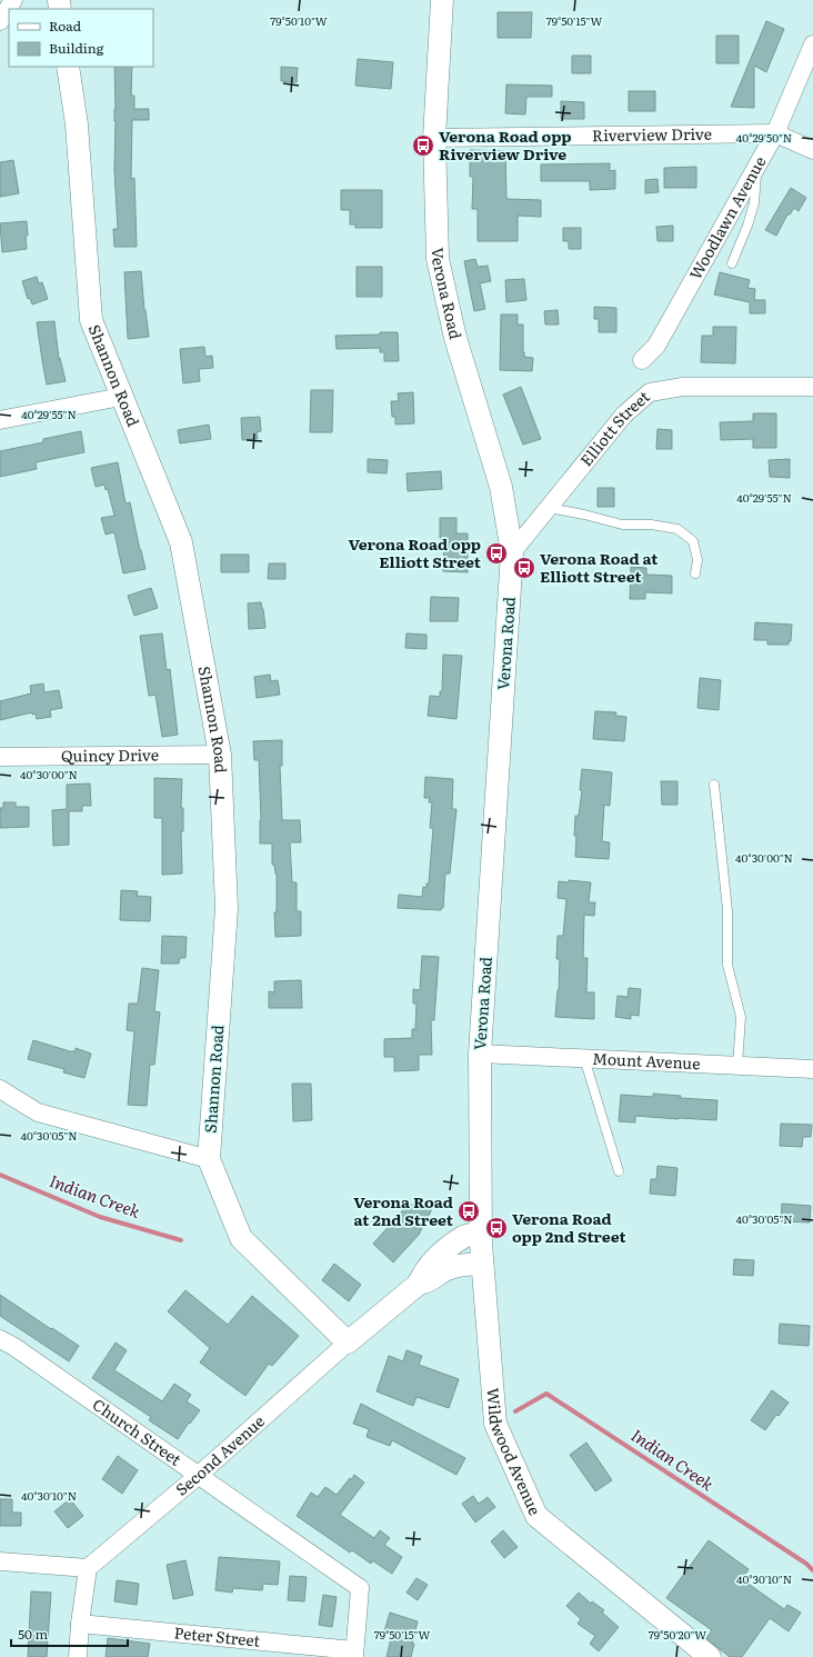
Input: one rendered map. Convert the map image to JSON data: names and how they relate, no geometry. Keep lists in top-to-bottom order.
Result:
{
  "streets": {
    "street": [
      "Riverview Drive",
      "Woodlawn Avenue",
      "Verona Road",
      "Shannon Road",
      "Elliott Street",
      "Quincy Drive",
      "Mount Avenue",
      "Church Street",
      "Wildwood Avenue",
      "Second Avenue",
      "Peter Street"
    ]
  },
  "crossings": [
    ["Riverview Drive", "Woodlawn Avenue"],
    ["Riverview Drive", "Verona Road"],
    ["Verona Road", "Elliott Street"],
    ["Verona Road", "Mount Avenue"],
    ["Verona Road", "Wildwood Avenue"],
    ["Verona Road", "Second Avenue"],
    ["Shannon Road", "Quincy Drive"],
    ["Shannon Road", "Second Avenue"],
    ["Church Street", "Second Avenue"],
    ["Church Street", "Peter Street"],
    ["Wildwood Avenue", "Second Avenue"]
  ],
  "water": ["Indian Creek"],
  "places": {
    "bus stop": [
      "Verona Road opp Riverview Drive",
      "Verona Road opp Elliott Street",
      "Verona Road at Elliott Street",
      "Verona Road at 2nd Street",
      "Verona Road opp 2nd Street"
    ]
  },
  "legend": ["Road", "Building"],
  "scale_bar": "50 m",
  "coordinates": [
    "79°50'10\"W",
    "79°50'15\"W",
    "40°29'50\"N",
    "40°29'55\"N",
    "40°30'00\"N",
    "40°30'05\"N",
    "40°30'10\"N",
    "79°50'20\"W"
  ]
}
